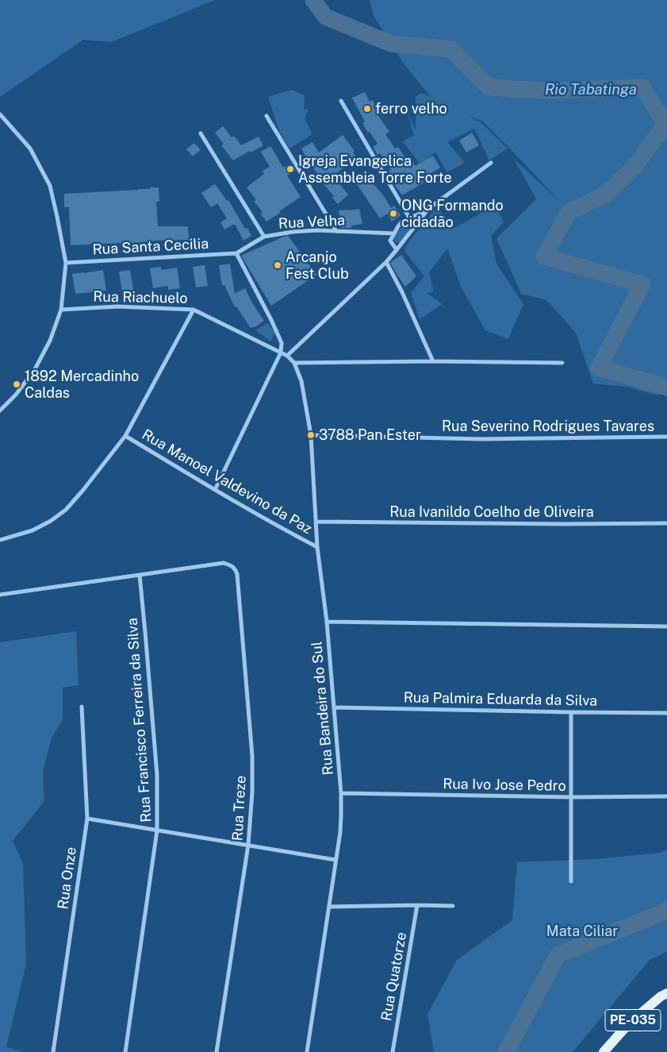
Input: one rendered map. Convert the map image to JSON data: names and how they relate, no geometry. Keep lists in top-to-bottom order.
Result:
{
  "streets": {
    "main road": ["PE-035"],
    "street": [
      "Rua Velha",
      "Rua Santa Cecilia",
      "Rua Riachuelo",
      "Rua Severino Rodrigues Tavares",
      "Rua Manoel Valdevino da Paz",
      "Rua Ivanildo Coelho de Oliveira",
      "Rua Palmira Eduarda da Silva",
      "Rua Bandeira do Sul",
      "Rua Francisco Ferreira da Silva",
      "Rua Ivo Jose Pedro",
      "Rua Treze",
      "Rua Onze",
      "Rua Quatorze"
    ]
  },
  "crossings": [
    ["Rua Velha", "Rua Santa Cecilia"],
    ["Rua Riachuelo", "Rua Bandeira do Sul"],
    ["Rua Severino Rodrigues Tavares", "Rua Bandeira do Sul"],
    ["Rua Manoel Valdevino da Paz", "Rua Bandeira do Sul"],
    ["Rua Ivanildo Coelho de Oliveira", "Rua Bandeira do Sul"],
    ["Rua Palmira Eduarda da Silva", "Rua Bandeira do Sul"],
    ["Rua Bandeira do Sul", "Rua Ivo Jose Pedro"],
    ["Rua Francisco Ferreira da Silva", "Rua Treze"]
  ],
  "water": ["Rio Tabatinga"],
  "parks": ["Mata Ciliar"],
  "places": [
    "ferro velho",
    "Igreja Evangelica Assembleia Torre Forte",
    "ONG Formando cidadão",
    "Arcanjo Fest Club",
    "1892 Mercadinho Caldas",
    "3788 Pan Ester"
  ]
}
